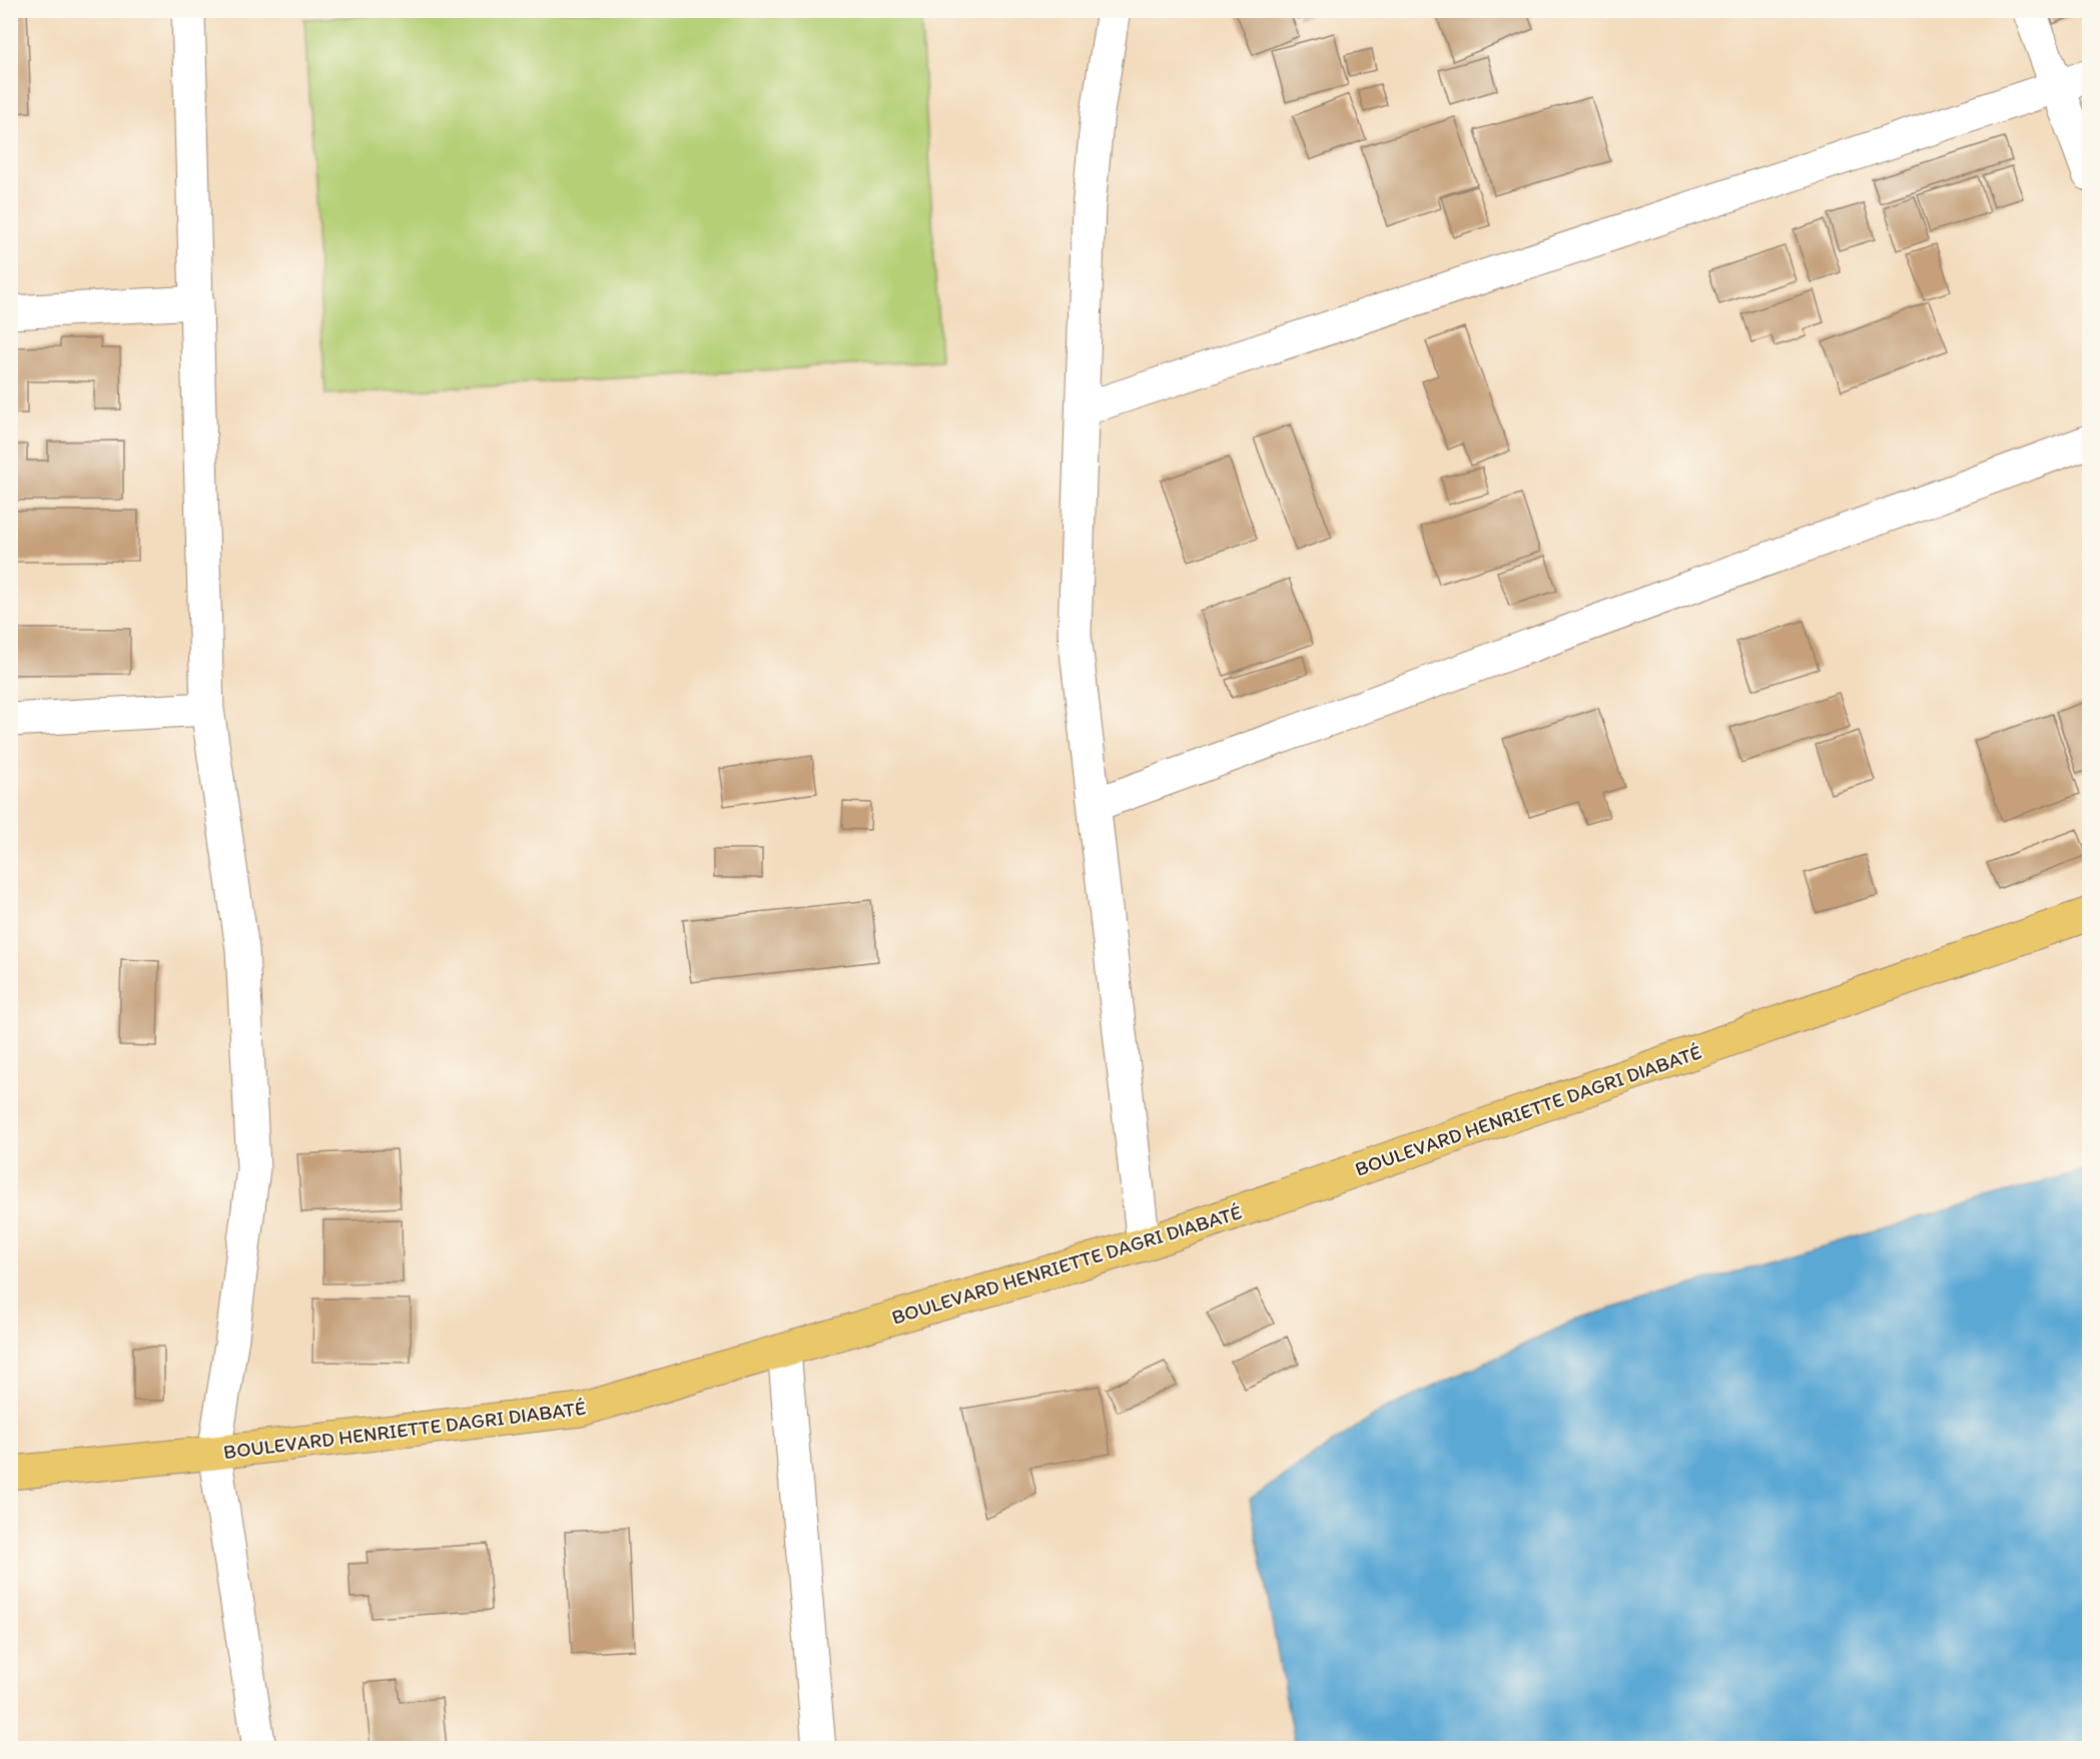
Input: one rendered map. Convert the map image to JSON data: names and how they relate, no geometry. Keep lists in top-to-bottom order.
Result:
{
  "streets": {
    "main road": ["BOULEVARD HENRIETTE DAGRI DIABATÉ"]
  }
}
